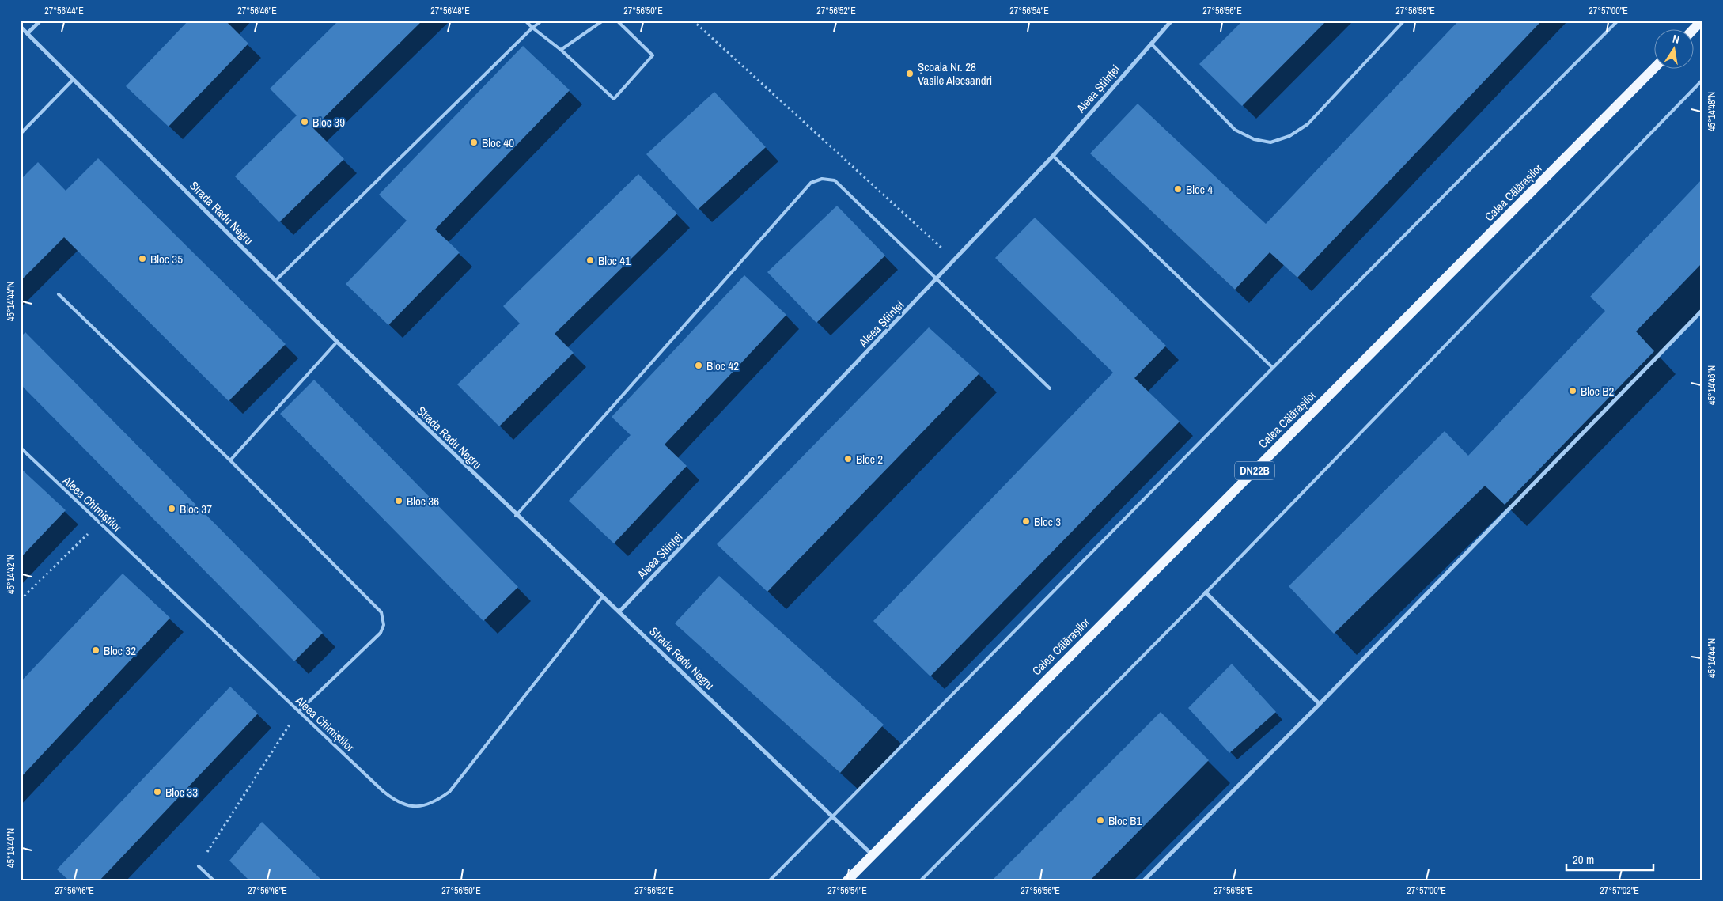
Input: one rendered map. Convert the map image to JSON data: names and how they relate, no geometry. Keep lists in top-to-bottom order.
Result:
{
  "streets": {
    "main road": ["Calea Călărașilor", "DN22B"],
    "street": ["Aleea Științei", "Strada Radu Negru"],
    "lane": ["Aleea Chimiștilor"]
  },
  "crossings": [
    ["Aleea Științei", "Strada Radu Negru"],
    ["Calea Călărașilor", "Strada Radu Negru"],
    ["Strada Radu Negru", "Aleea Chimiștilor"]
  ],
  "places": [
    "Școala Nr. 28 Vasile Alecsandri",
    "Bloc 39",
    "Bloc 40",
    "Bloc 4",
    "Bloc 35",
    "Bloc 41",
    "Bloc 42",
    "Bloc B2",
    "Bloc 2",
    "Bloc 36",
    "Bloc 37",
    "Bloc 3",
    "Bloc 32",
    "Bloc 33",
    "Bloc B1"
  ],
  "scale_bar": "20 m",
  "north": "top",
  "coordinates": [
    "27°56'44\"E",
    "27°56'46\"E",
    "27°56'48\"E",
    "27°56'50\"E",
    "27°56'52\"E",
    "27°56'54\"E",
    "27°56'56\"E",
    "27°56'58\"E",
    "27°57'00\"E",
    "45°14'48\"N",
    "45°14'44\"N",
    "45°14'46\"N",
    "45°14'42\"N",
    "45°14'40\"N",
    "27°57'02\"E"
  ]
}
